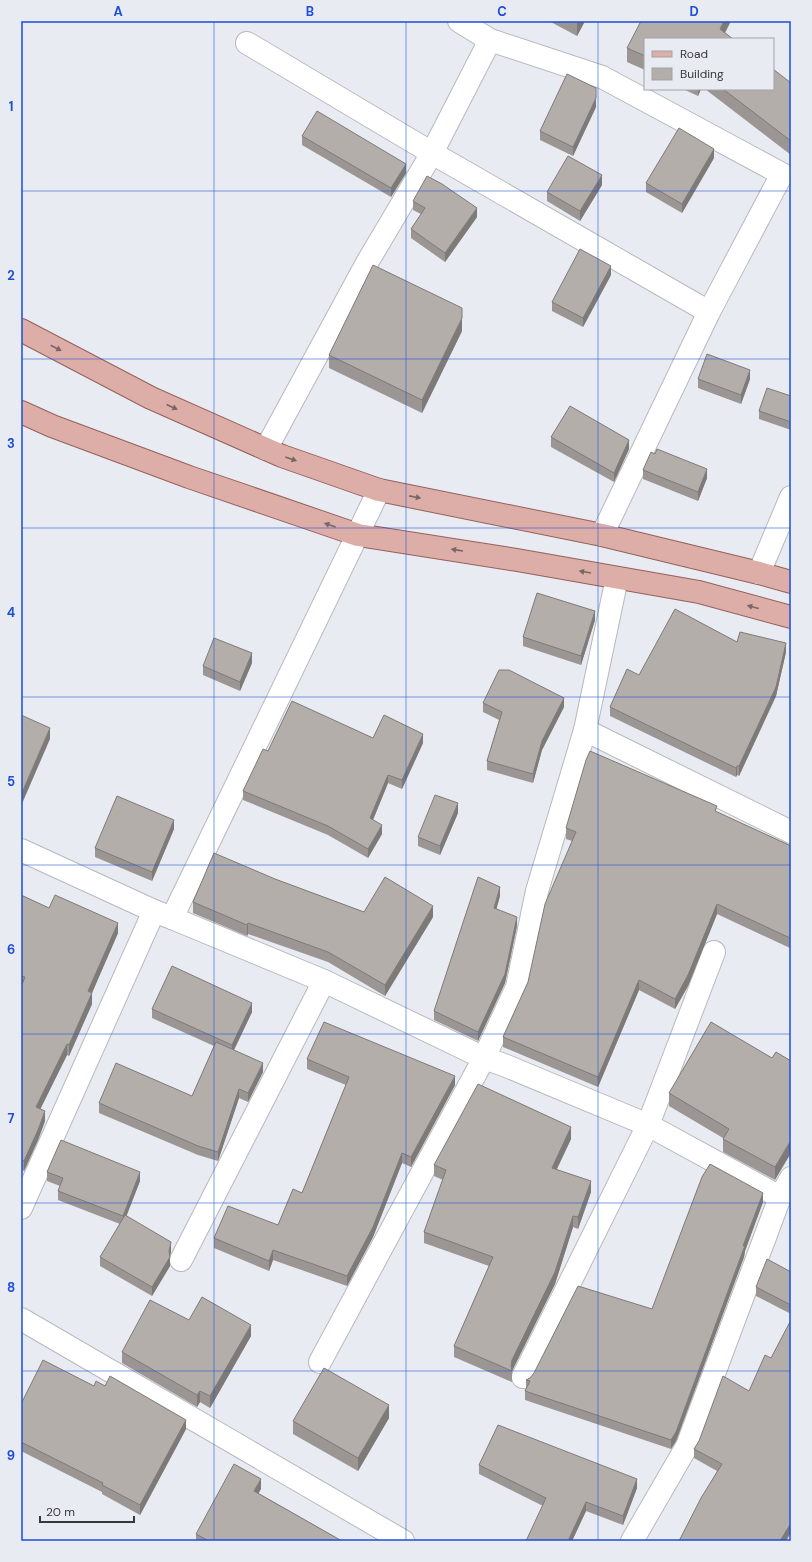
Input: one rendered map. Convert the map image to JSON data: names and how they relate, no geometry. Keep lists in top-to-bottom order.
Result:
{
  "legend": ["Road", "Building"],
  "scale_bar": "20 m",
  "grid": {
    "columns": [
      "A",
      "B",
      "C",
      "D"
    ],
    "rows": [
      "1",
      "2",
      "3",
      "4",
      "5",
      "6",
      "7",
      "8",
      "9"
    ]
  }
}
